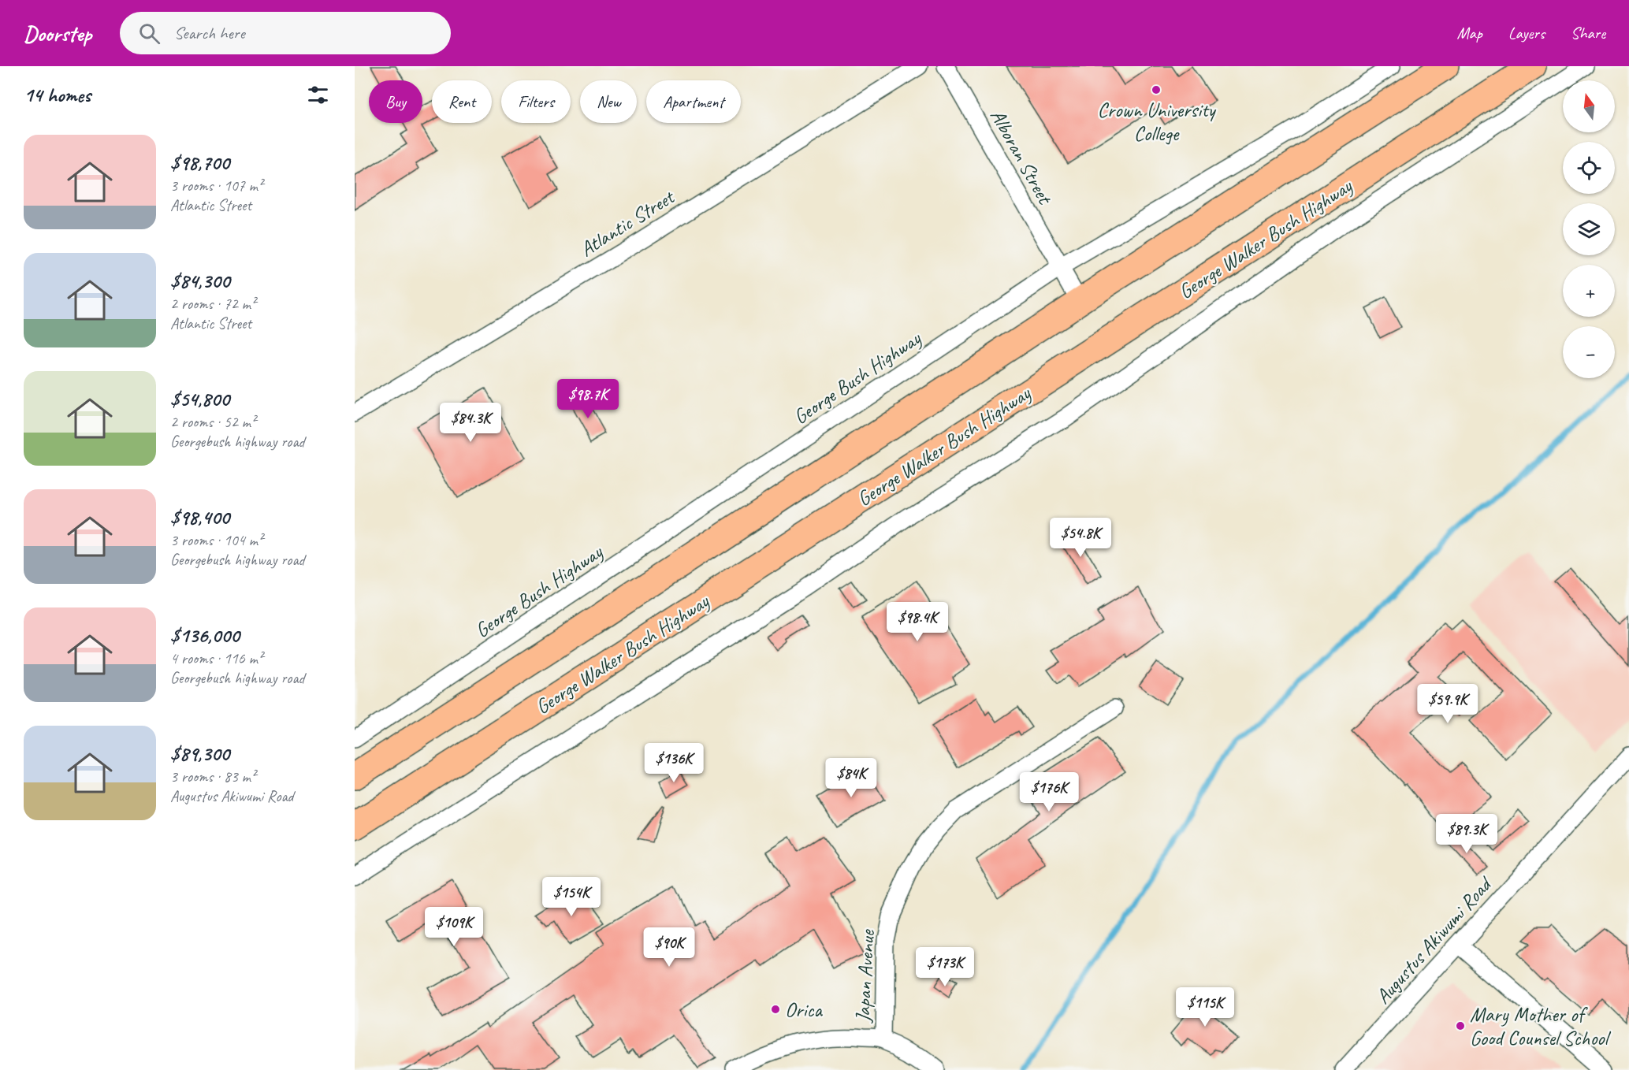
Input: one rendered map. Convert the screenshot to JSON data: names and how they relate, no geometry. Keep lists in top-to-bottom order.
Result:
{
  "streets": {
    "highway": ["George Walker Bush Highway"],
    "street": [
      "Alboran Street",
      "Atlantic Street",
      "George Bush Highway",
      "Augustus Akiwumi Road",
      "Japan Avenue"
    ]
  },
  "crossings": [
    ["Alboran Street", "George Bush Highway"]
  ],
  "places": ["Crown University College", "Orica", "Mary Mother of Good Counsel School"],
  "north": "top",
  "page": {
    "header": "Doorstep",
    "search": "Search here",
    "nav": ["Map", "Layers", "Share"],
    "heading": "14 homes",
    "map_buttons": ["+", "−"],
    "chip": [
      "Buy",
      "Rent",
      "Filters",
      "New",
      "Apartment"
    ],
    "list": [
      {
        "name": "$98,700",
        "note": "3 rooms · 107 m² · Atlantic Street"
      },
      {
        "name": "$84,300",
        "note": "2 rooms · 72 m² · Atlantic Street"
      },
      {
        "name": "$54,800",
        "note": "2 rooms · 52 m² · Georgebush highway road"
      },
      {
        "name": "$98,400",
        "note": "3 rooms · 104 m² · Georgebush highway road"
      },
      {
        "name": "$136,000",
        "note": "4 rooms · 116 m² · Georgebush highway road"
      },
      {
        "name": "$89,300",
        "note": "3 rooms · 83 m² · Augustus Akiwumi Road"
      }
    ],
    "price": [
      "$98.7K",
      "$84.3K",
      "$54.8K",
      "$98.4K",
      "$59.9K",
      "$136K",
      "$84K",
      "$176K",
      "$89.3K",
      "$154K",
      "$109K",
      "$90K",
      "$173K",
      "$115K"
    ]
  }
}
